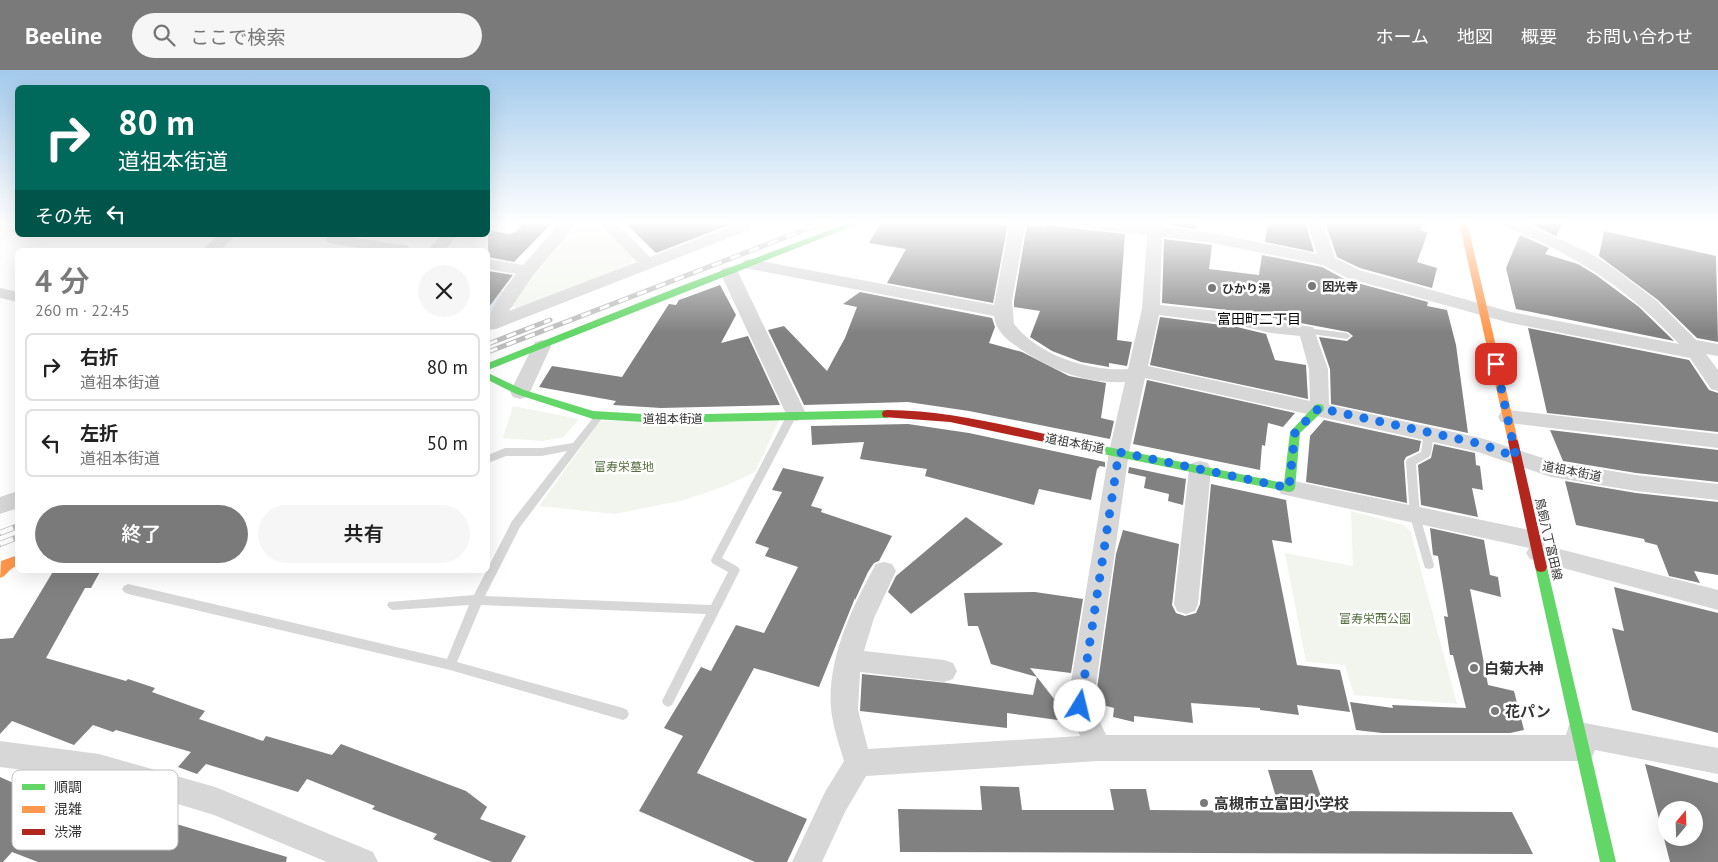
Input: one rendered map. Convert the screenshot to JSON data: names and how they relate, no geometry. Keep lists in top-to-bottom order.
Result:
{
  "streets": {
    "street": ["道祖本街道", "鳥飼八丁富田線"]
  },
  "crossings": [
    ["道祖本街道", "鳥飼八丁富田線"]
  ],
  "districts": ["富田町二丁目"],
  "parks": ["富寿栄墓地", "富寿栄西公園"],
  "places": [
    "因光寺",
    "ひかり湯",
    "白菊大神",
    "花パン",
    "高槻市立富田小学校"
  ],
  "legend": ["順調", "混雑", "渋滞"],
  "north": "top",
  "page": {
    "header": "Beeline",
    "search": "ここで検索",
    "nav": [
      "ホーム",
      "地図",
      "概要",
      "お問い合わせ"
    ],
    "turn": ["80 m", "道祖本街道"],
    "then": "その先",
    "heading": ["4 分", "260 m · 22:45"],
    "list": [
      {
        "name": "右折",
        "note": "道祖本街道",
        "value": "80 m"
      },
      {
        "name": "左折",
        "note": "道祖本街道",
        "value": "50 m"
      }
    ],
    "buttons": ["終了", "共有"]
  }
}
